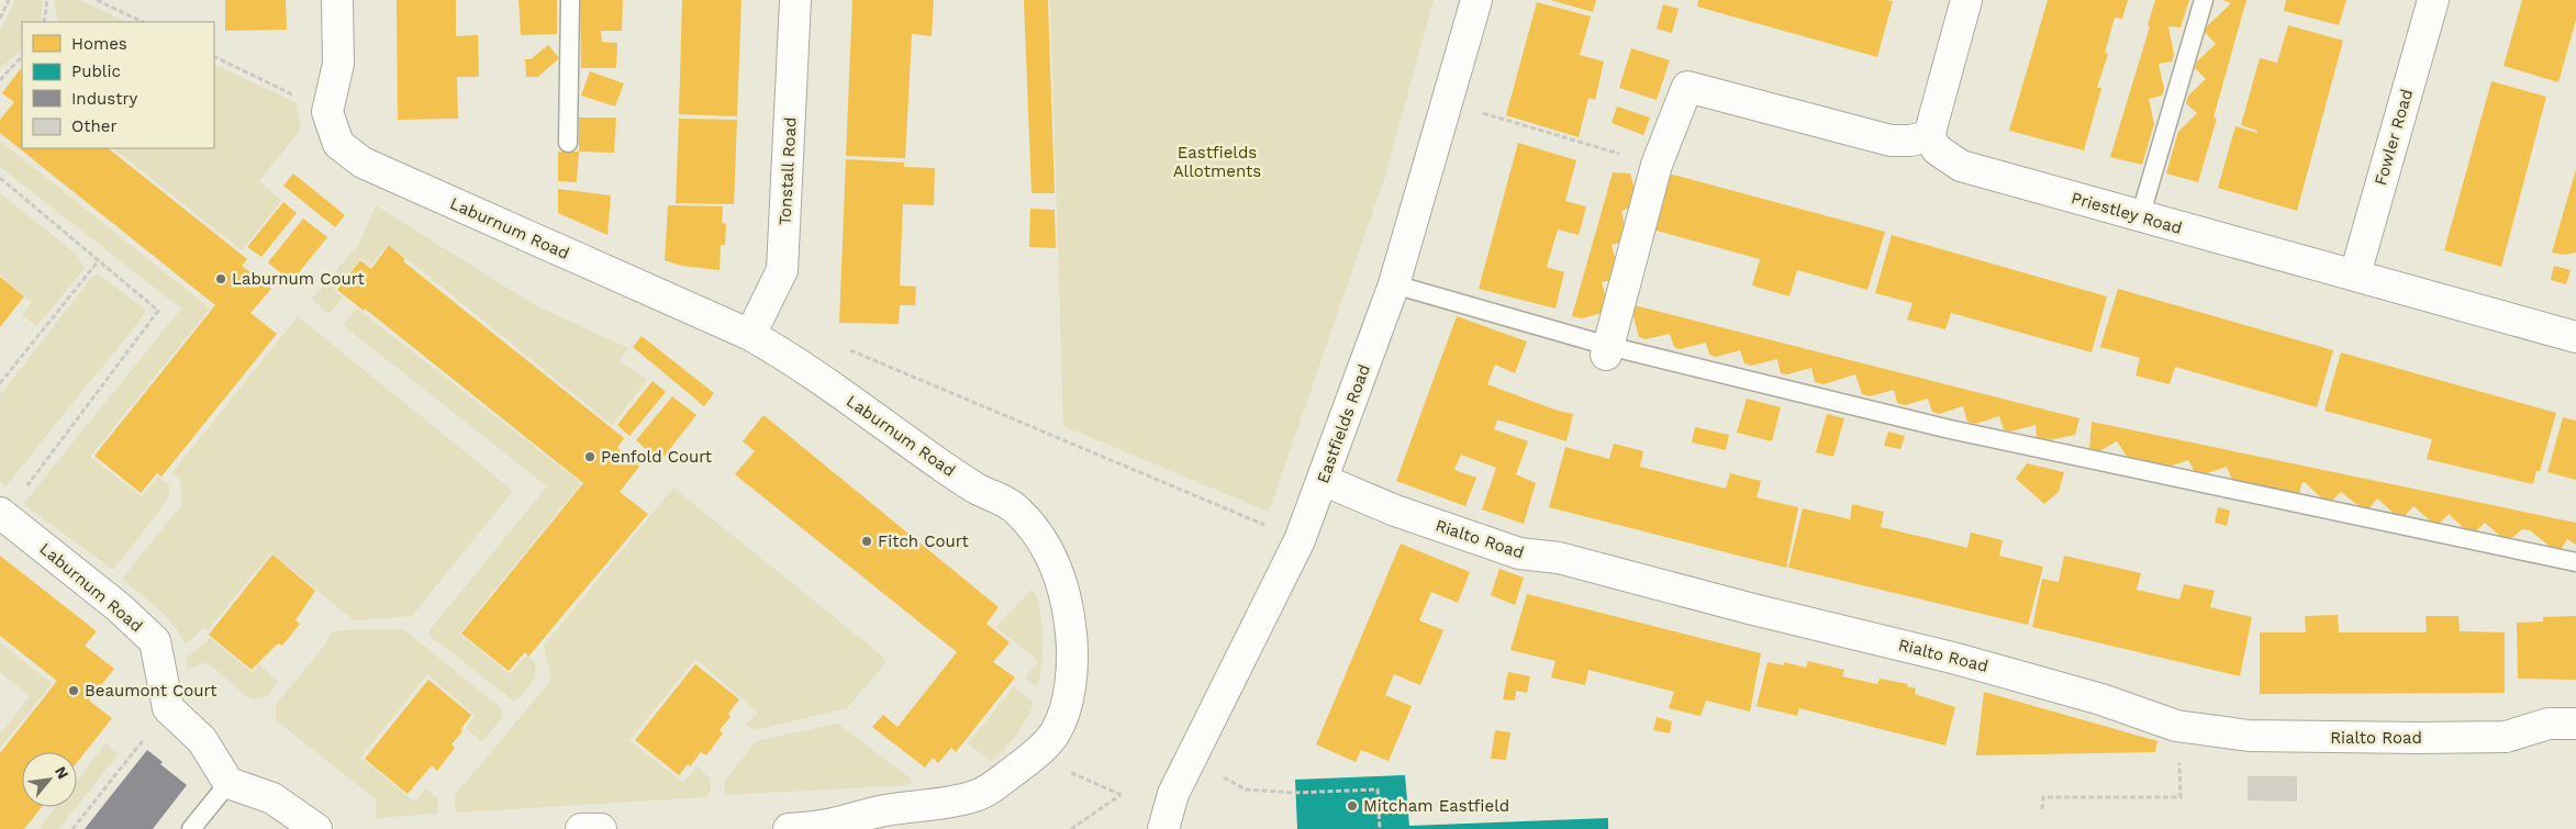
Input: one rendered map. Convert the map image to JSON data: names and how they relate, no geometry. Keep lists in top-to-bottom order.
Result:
{
  "streets": {
    "street": [
      "Fowler Road",
      "Tonstall Road",
      "Priestley Road",
      "Laburnum Road",
      "Eastfields Road",
      "Rialto Road"
    ]
  },
  "crossings": [
    ["Fowler Road", "Priestley Road"],
    ["Tonstall Road", "Laburnum Road"],
    ["Eastfields Road", "Rialto Road"]
  ],
  "parks": ["Eastfields Allotments"],
  "places": [
    "Laburnum Court",
    "Penfold Court",
    "Fitch Court",
    "Beaumont Court",
    "Mitcham Eastfield"
  ],
  "legend": [
    "Homes",
    "Public",
    "Industry",
    "Other"
  ],
  "north": "top right"
}
